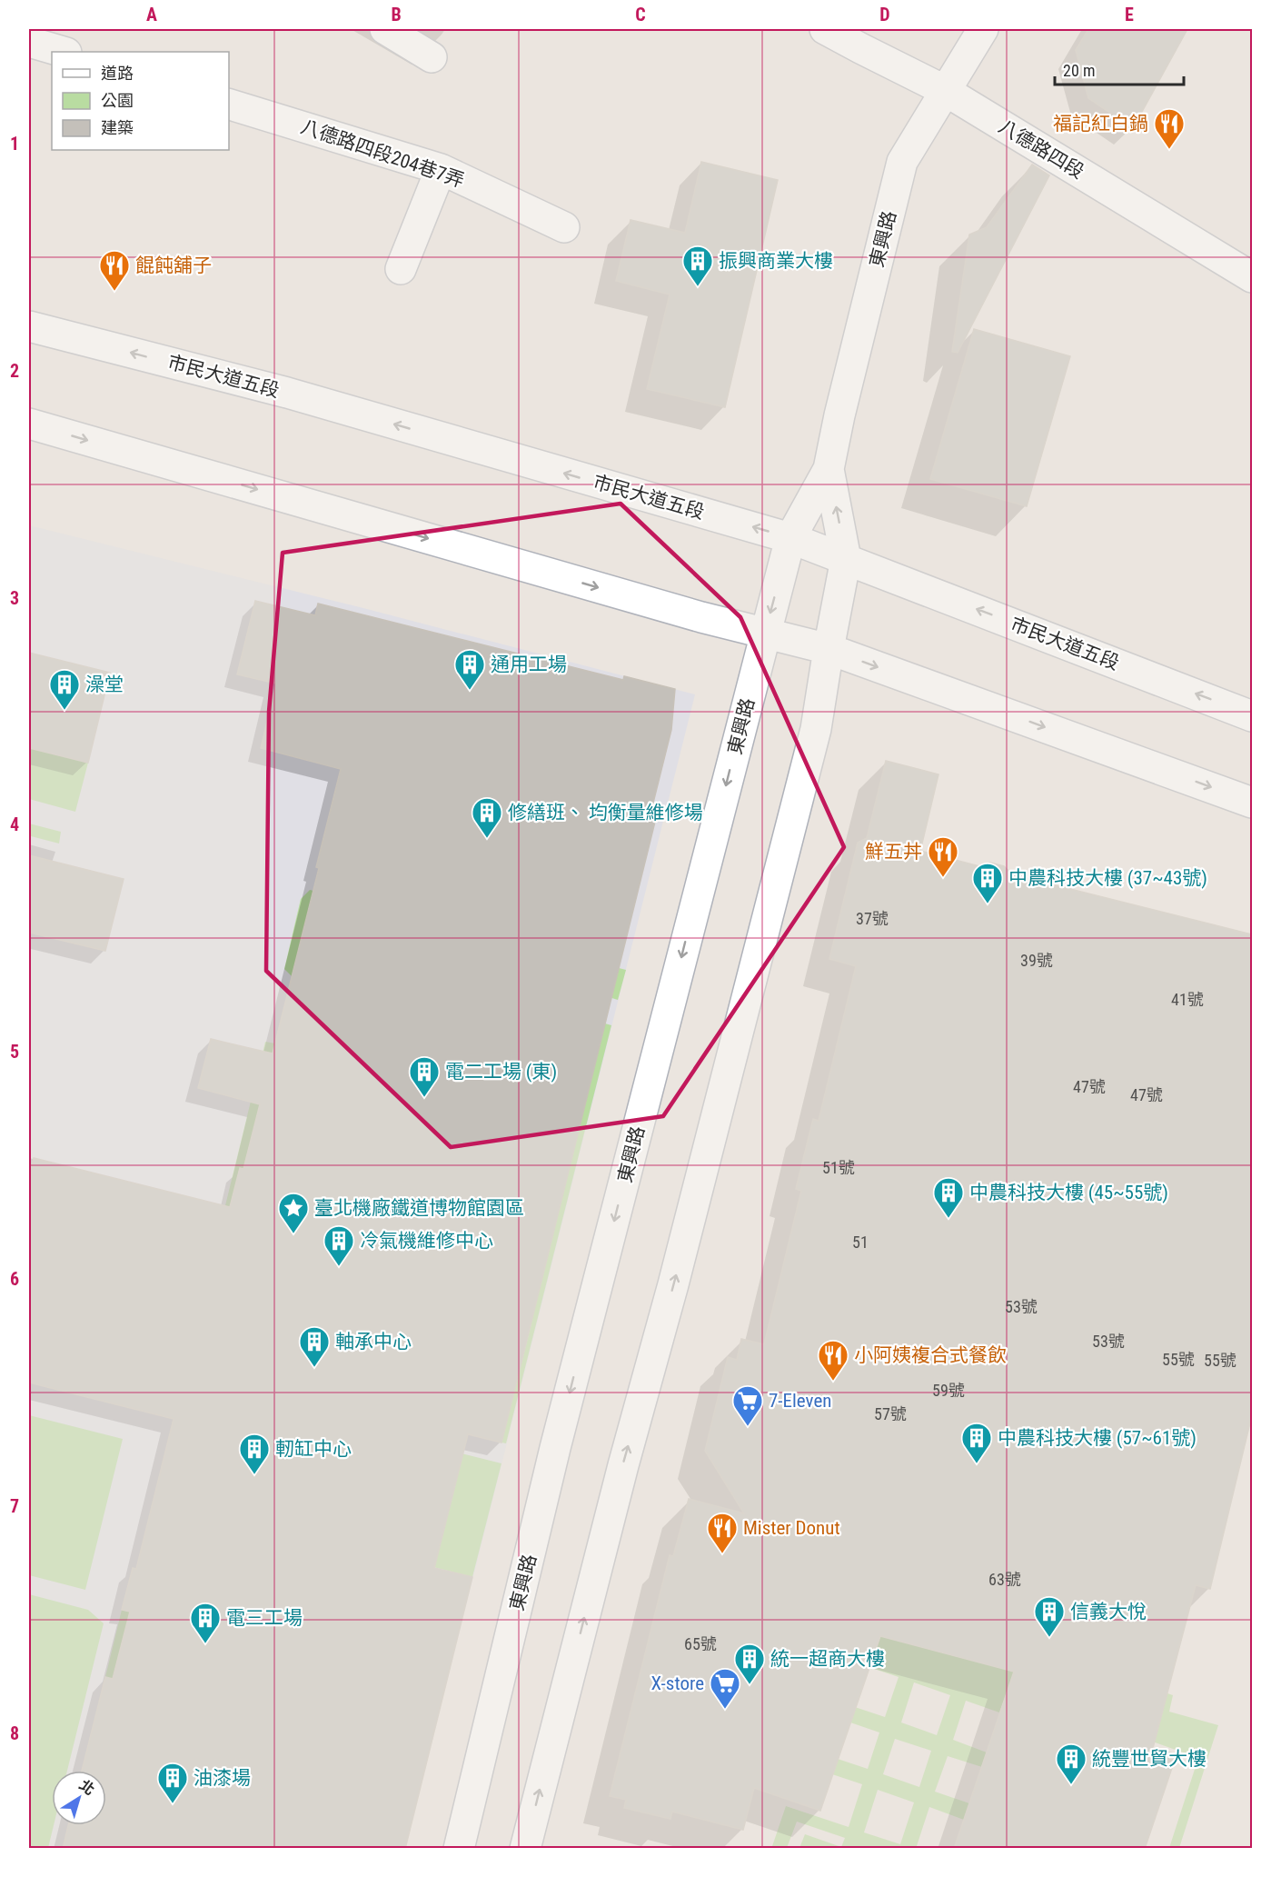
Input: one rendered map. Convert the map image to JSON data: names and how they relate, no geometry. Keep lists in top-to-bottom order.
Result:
{
  "streets": {
    "street": [
      "八德路四段",
      "八德路四段204巷7弄",
      "東興路",
      "市民大道五段"
    ]
  },
  "crossings": [
    ["八德路四段", "東興路"],
    ["東興路", "市民大道五段"]
  ],
  "places": {
    "restaurant": [
      "福記紅白鍋",
      "餛飩舖子",
      "鮮五丼",
      "小阿姨複合式餐飲",
      "Mister Donut"
    ],
    "building": [
      "振興商業大樓",
      "通用工場",
      "澡堂",
      "修繕班、 均衡量維修場",
      "中農科技大樓 (37~43號)",
      "電二工場 (東)",
      "中農科技大樓 (45~55號)",
      "冷氣機維修中心",
      "軸承中心",
      "中農科技大樓 (57~61號)",
      "軔缸中心",
      "信義大悅",
      "電三工場",
      "統一超商大樓",
      "統豐世貿大樓",
      "油漆場"
    ],
    "place": ["臺北機廠鐵道博物館園區"],
    "supermarket": ["7-Eleven", "X-store"]
  },
  "house_numbers": [
    "37號",
    "39號",
    "41號",
    "47號",
    "47號",
    "51號",
    "51",
    "53號",
    "53號",
    "55號",
    "55號",
    "59號",
    "57號",
    "63號",
    "65號"
  ],
  "legend": ["道路", "公園", "建築"],
  "scale_bar": "20 m",
  "north": "top right",
  "grid": {
    "columns": [
      "A",
      "B",
      "C",
      "D",
      "E"
    ],
    "rows": [
      "1",
      "2",
      "3",
      "4",
      "5",
      "6",
      "7",
      "8"
    ]
  }
}
